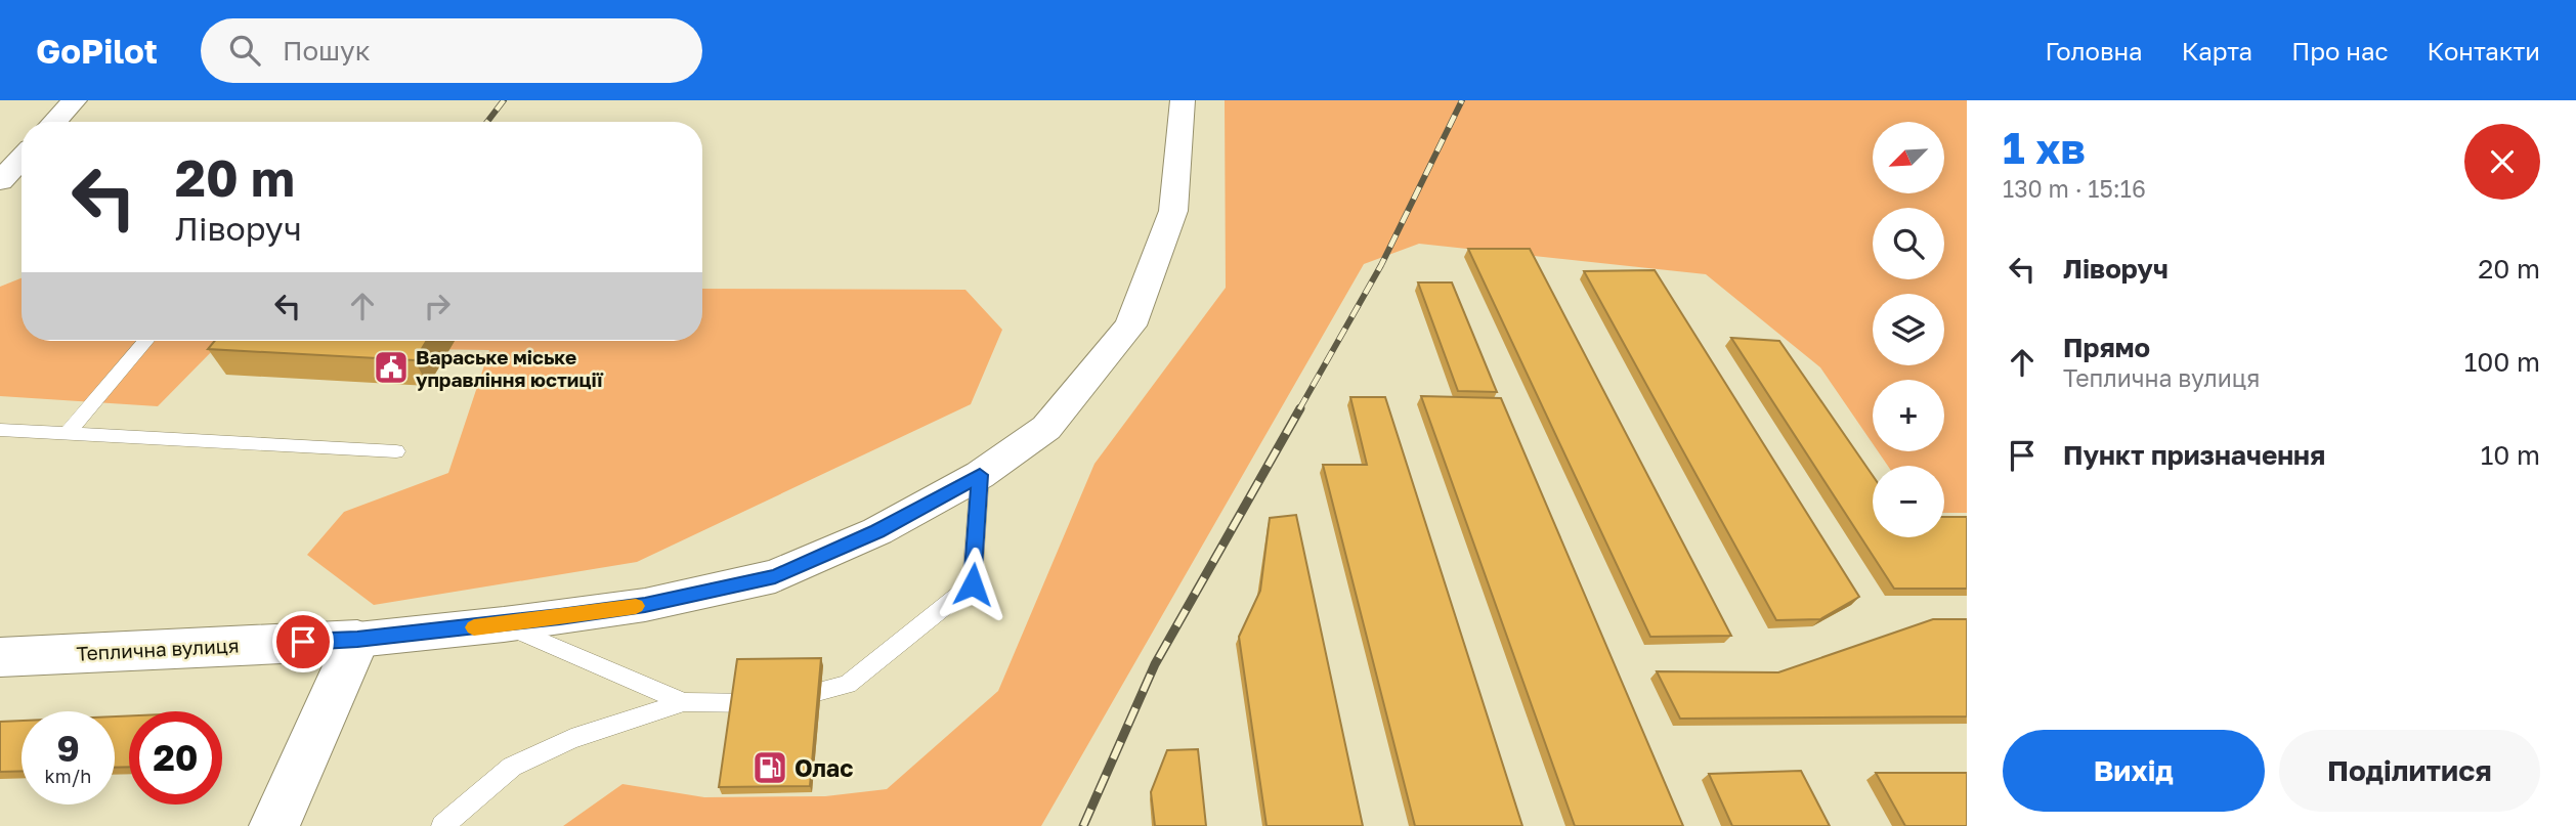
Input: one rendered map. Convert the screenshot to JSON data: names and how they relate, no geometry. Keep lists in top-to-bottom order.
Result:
{
  "streets": {
    "street": ["Теплична вулиця"]
  },
  "places": {
    "public building": ["Вараське міське управління юстиції"],
    "fuel station": ["Олас"]
  },
  "north": "bottom left",
  "page": {
    "header": "GoPilot",
    "search": "Пошук",
    "nav": [
      "Головна",
      "Карта",
      "Про нас",
      "Контакти"
    ],
    "heading": ["1 хв", "130 m · 15:16"],
    "map_buttons": ["+", "−"],
    "turn": ["20 m", "Ліворуч"],
    "list": [
      {
        "name": "Ліворуч",
        "value": "20 m"
      },
      {
        "name": "Прямо",
        "note": "Теплична вулиця",
        "value": "100 m"
      },
      {
        "name": "Пункт призначення",
        "value": "10 m"
      }
    ],
    "speed": "9 km/h",
    "limit": "20",
    "buttons": ["Вихід", "Поділитися"]
  }
}
